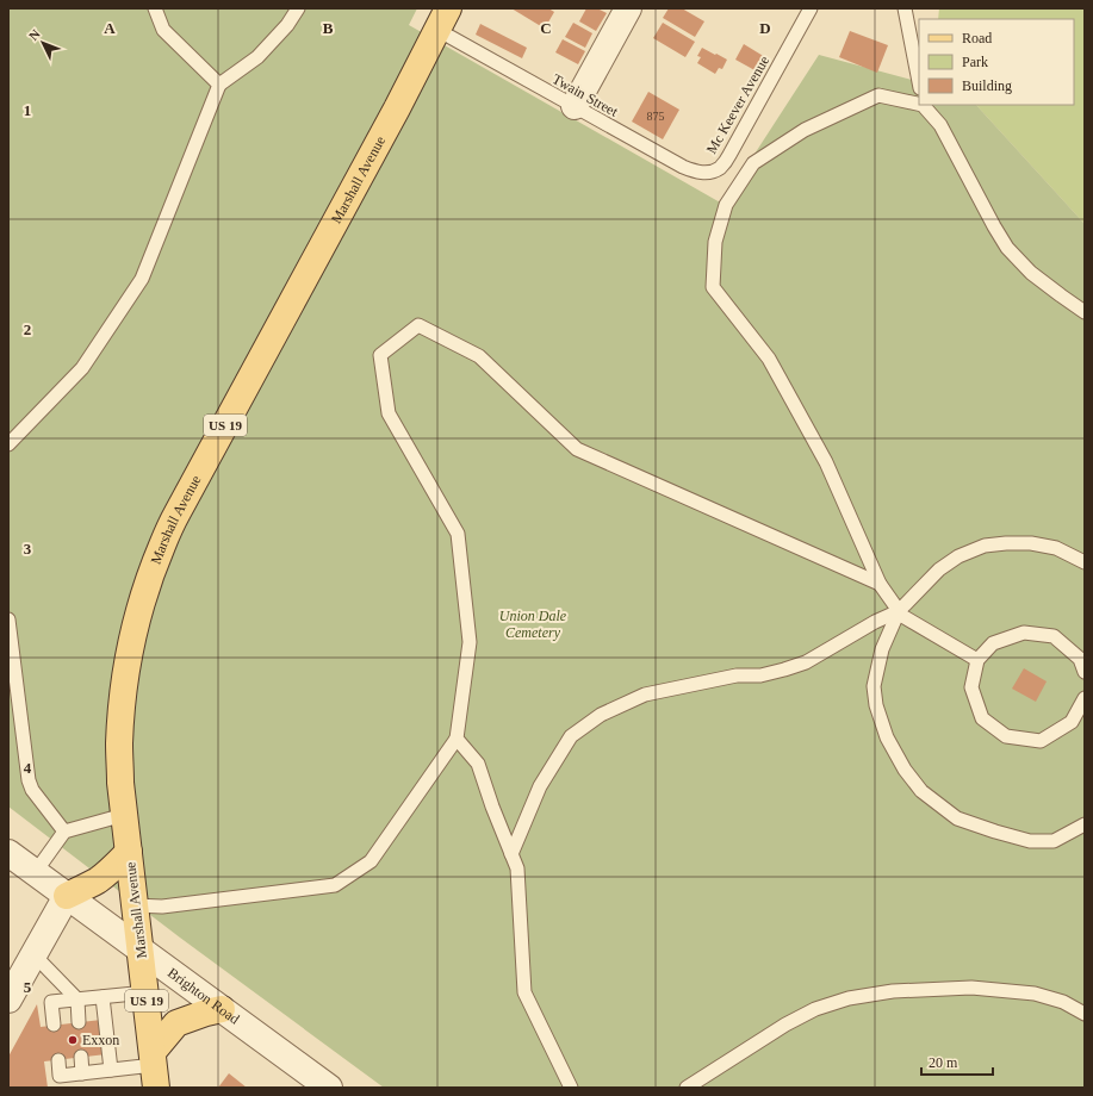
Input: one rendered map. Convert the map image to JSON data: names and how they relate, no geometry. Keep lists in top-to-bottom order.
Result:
{
  "streets": {
    "main road": ["Marshall Avenue", "US 19"],
    "street": ["Brighton Road"],
    "lane": ["Twain Street", "Mc Keever Avenue"]
  },
  "crossings": [
    ["Twain Street", "Mc Keever Avenue"],
    ["Twain Street", "Marshall Avenue"],
    ["Marshall Avenue", "Brighton Road"]
  ],
  "parks": ["Union Dale Cemetery"],
  "places": ["Exxon"],
  "house_numbers": ["875"],
  "legend": ["Road", "Park", "Building"],
  "scale_bar": "20 m",
  "north": "top left",
  "grid": {
    "columns": [
      "A",
      "B",
      "C",
      "D"
    ],
    "rows": [
      "1",
      "2",
      "3",
      "4",
      "5"
    ]
  }
}
